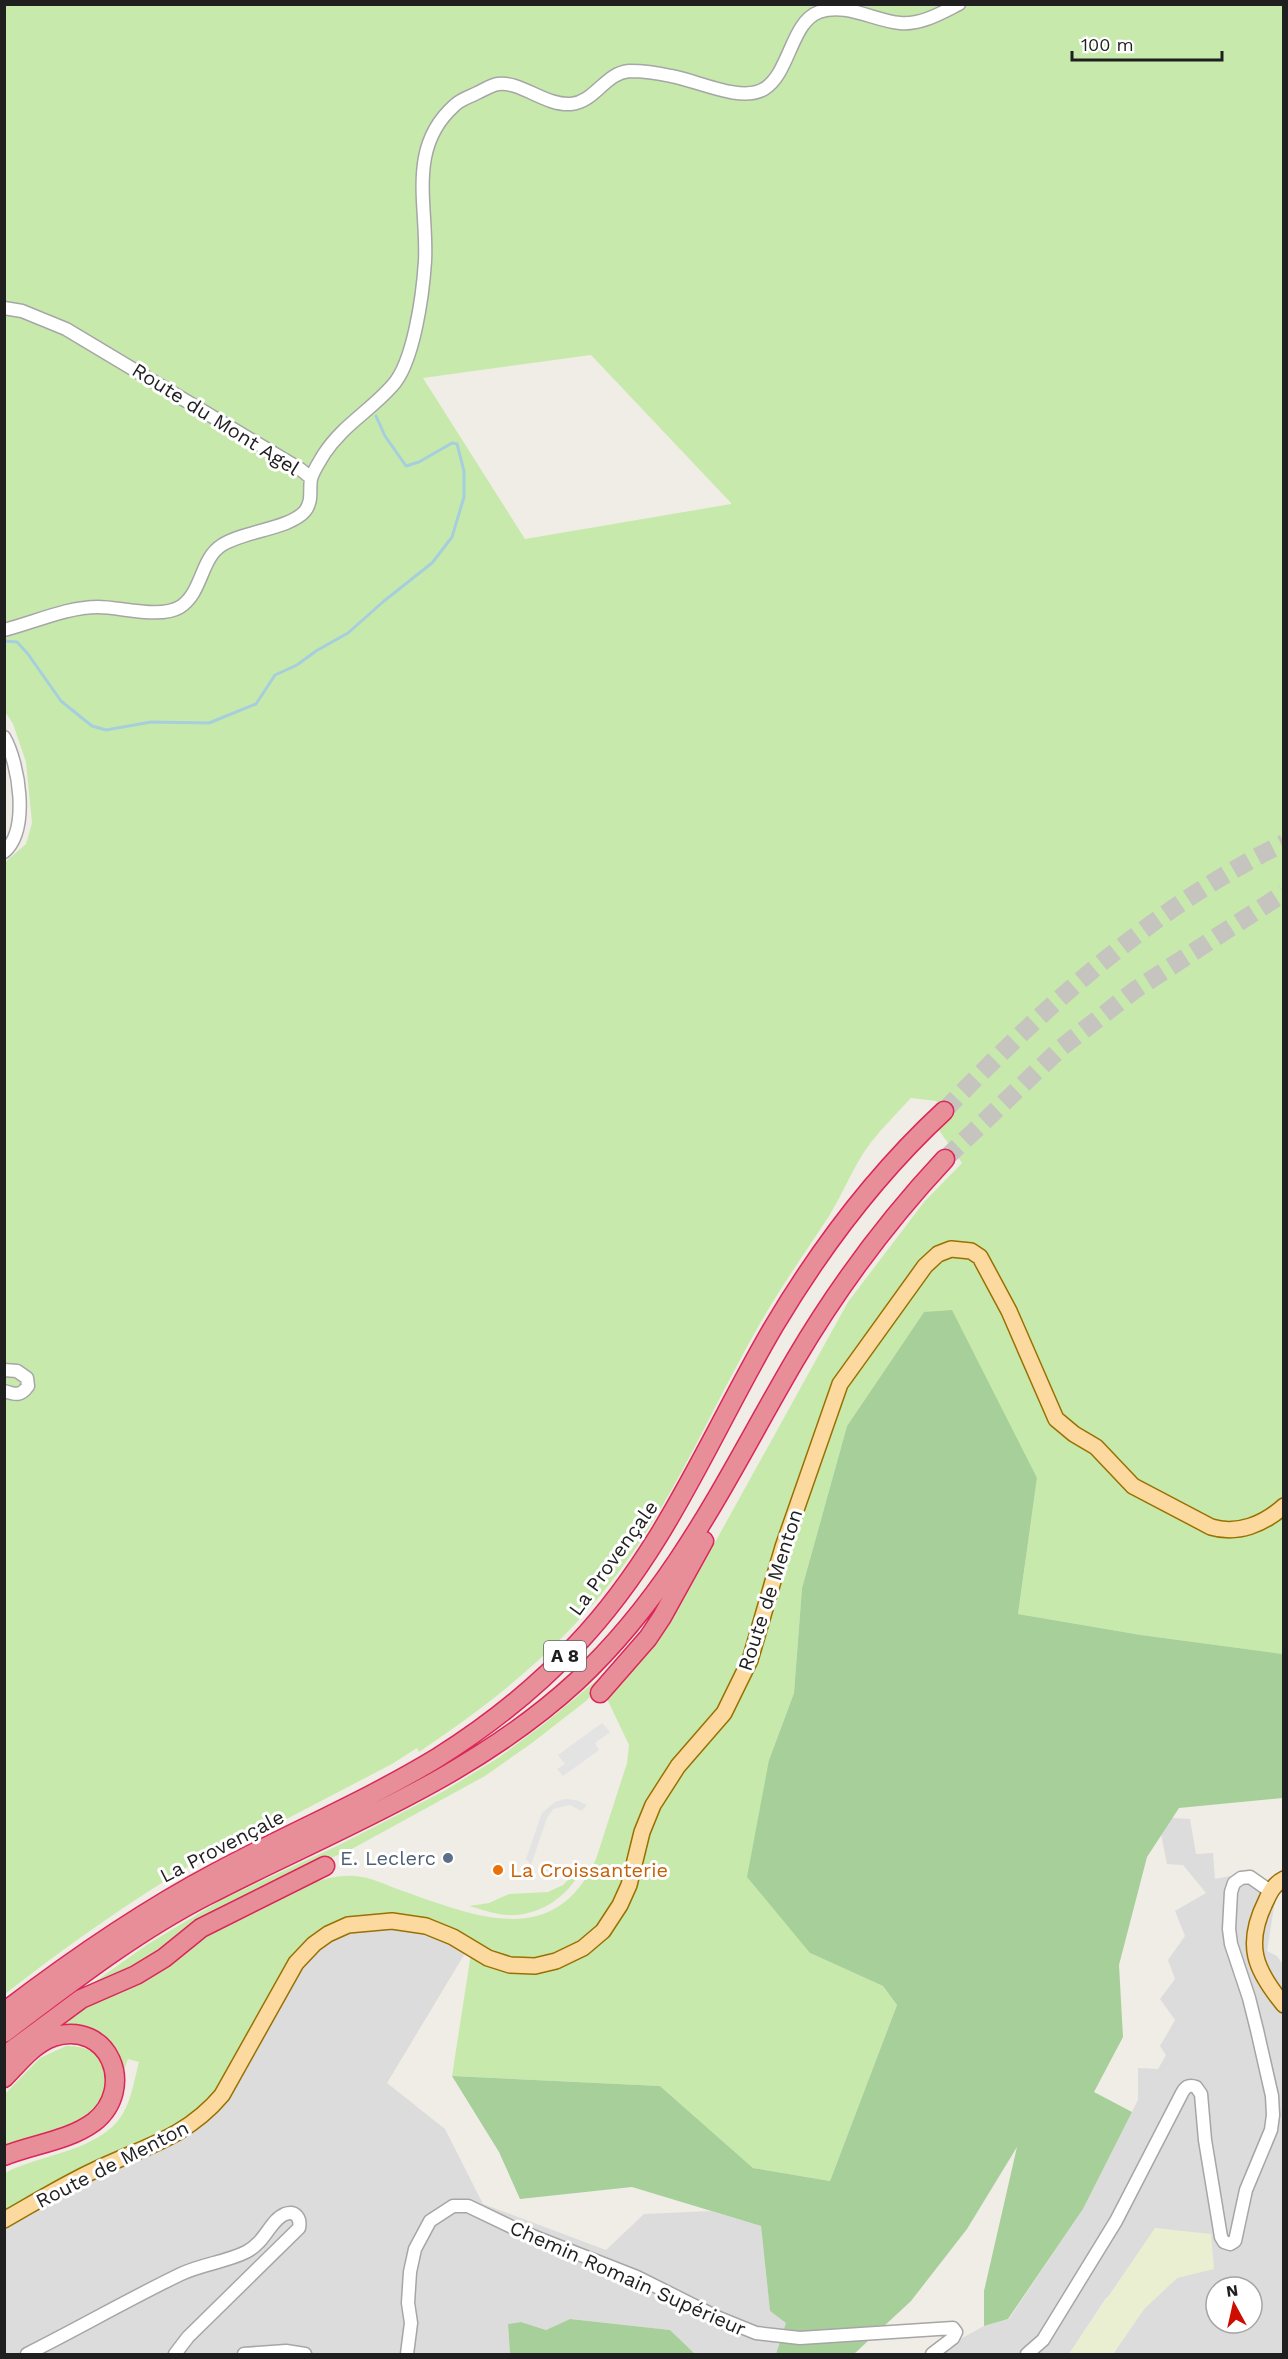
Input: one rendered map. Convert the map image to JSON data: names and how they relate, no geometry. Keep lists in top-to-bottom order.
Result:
{
  "streets": {
    "highway": ["La Provençale", "A 8"],
    "main road": ["Route de Menton"],
    "street": ["Route du Mont Agel", "Chemin Romain Supérieur"]
  },
  "places": ["E. Leclerc", "La Croissanterie"],
  "scale_bar": "100 m",
  "north": "top"
}
